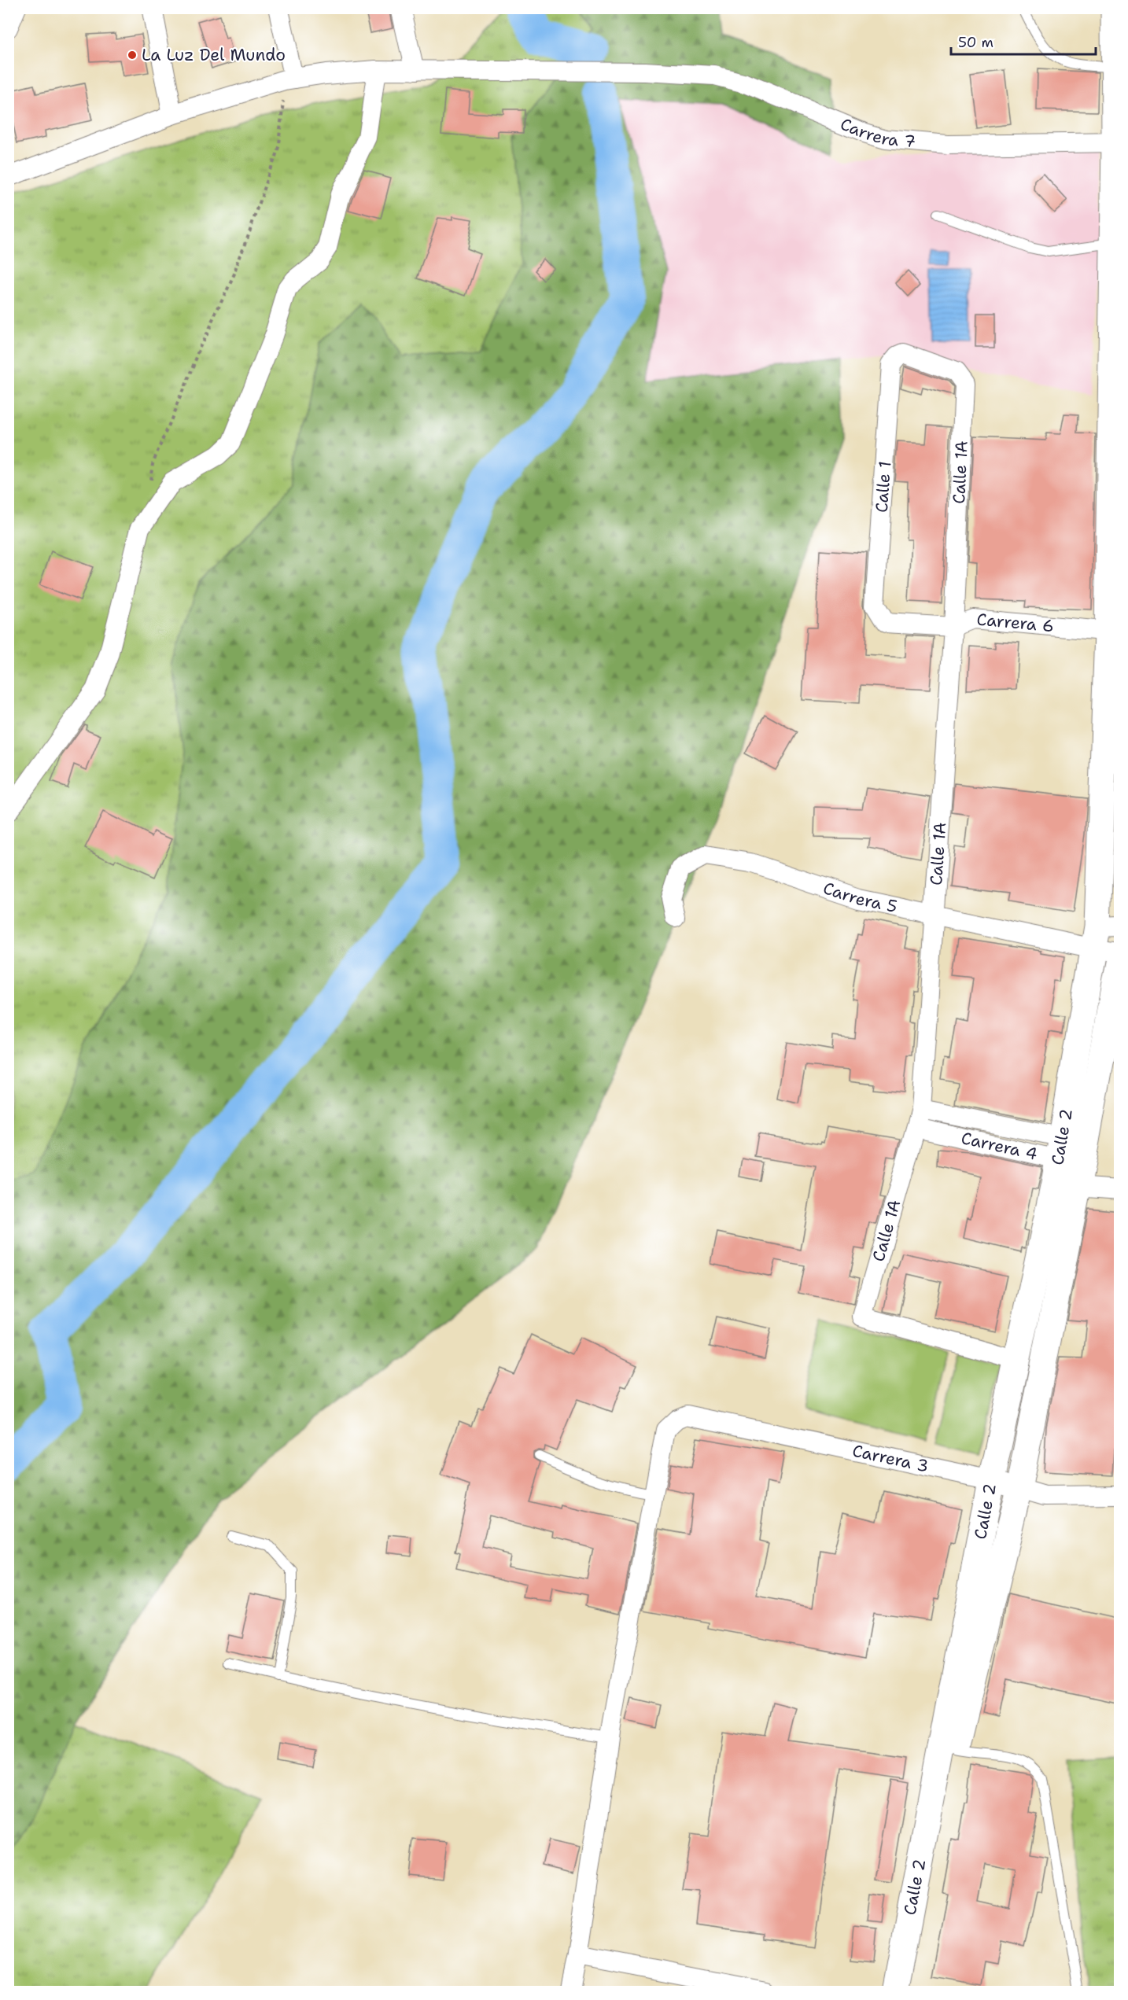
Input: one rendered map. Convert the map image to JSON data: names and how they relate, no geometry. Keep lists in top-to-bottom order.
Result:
{
  "streets": {
    "main road": ["Calle 2"],
    "street": [
      "Carrera 7",
      "Calle 1A",
      "Calle 1",
      "Carrera 6",
      "Carrera 5",
      "Carrera 4",
      "Carrera 3"
    ]
  },
  "crossings": [
    ["Carrera 7", "Calle 2"],
    ["Calle 1A", "Calle 1"],
    ["Calle 1A", "Carrera 6"],
    ["Calle 1A", "Carrera 5"],
    ["Calle 1A", "Calle 2"],
    ["Calle 1A", "Carrera 4"],
    ["Calle 1", "Carrera 6"],
    ["Carrera 6", "Calle 2"],
    ["Carrera 5", "Calle 2"],
    ["Calle 2", "Carrera 4"],
    ["Calle 2", "Carrera 3"]
  ],
  "places": ["La Luz Del Mundo"],
  "scale_bar": "50 m"
}
